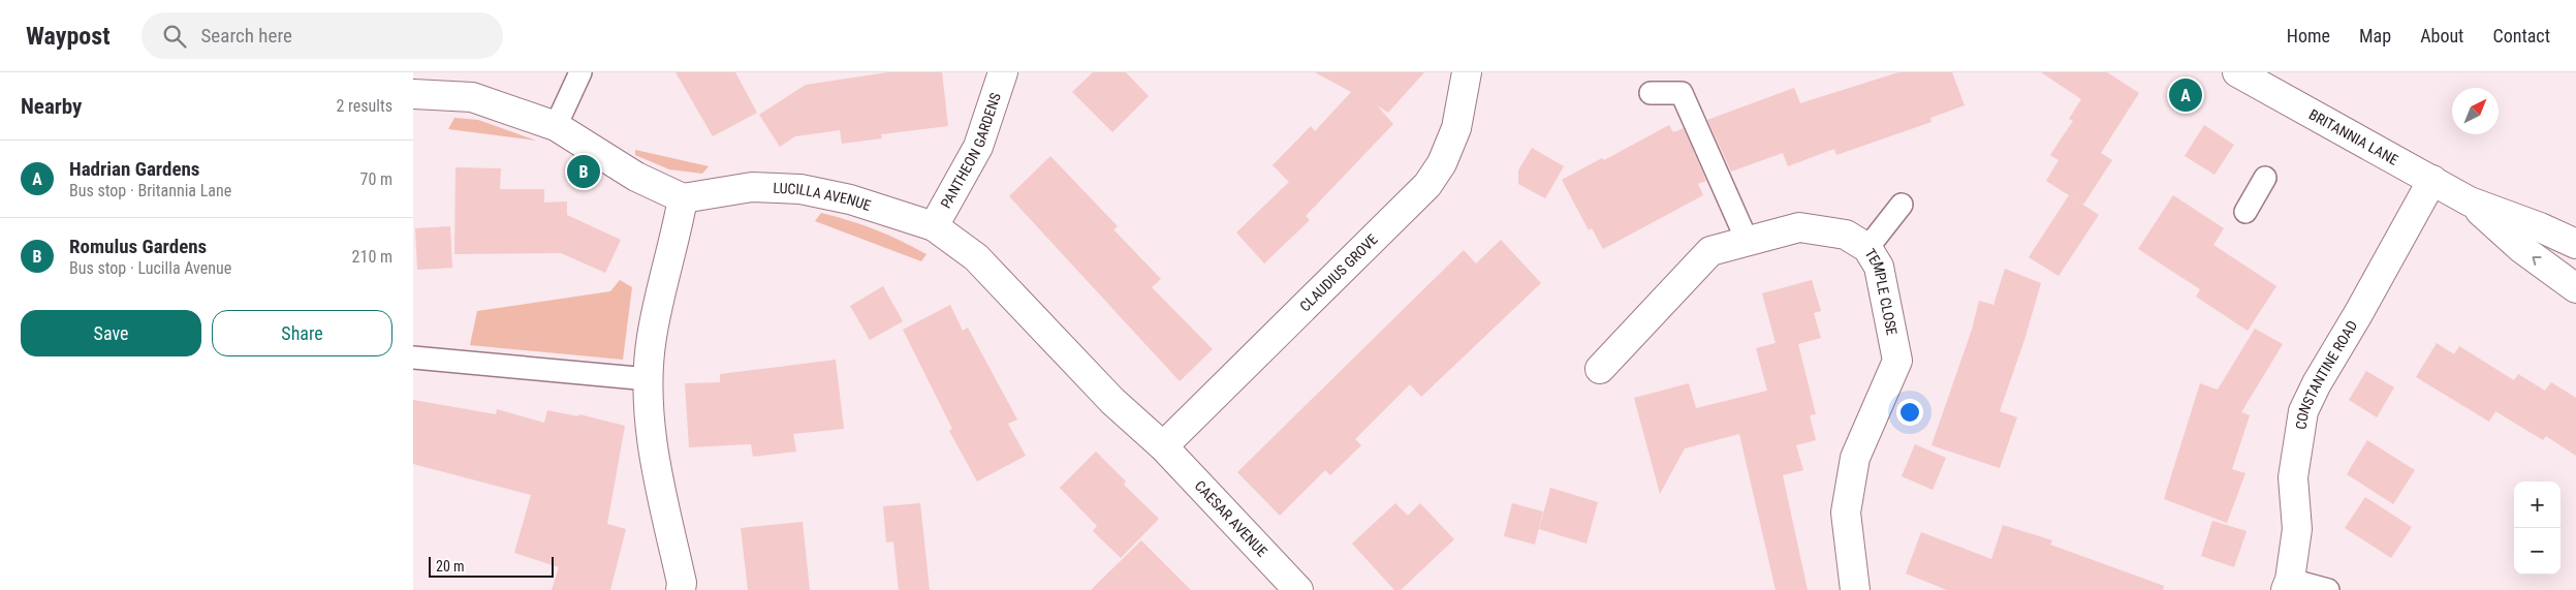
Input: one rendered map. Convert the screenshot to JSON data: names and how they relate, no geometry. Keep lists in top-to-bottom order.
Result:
{
  "streets": {
    "street": [
      "BRITANNIA LANE",
      "PANTHEON GARDENS",
      "LUCILLA AVENUE",
      "CLAUDIUS GROVE",
      "TEMPLE CLOSE",
      "CONSTANTINE ROAD",
      "CAESAR AVENUE"
    ]
  },
  "crossings": [
    ["BRITANNIA LANE", "CONSTANTINE ROAD"],
    ["PANTHEON GARDENS", "LUCILLA AVENUE"],
    ["LUCILLA AVENUE", "CLAUDIUS GROVE"],
    ["LUCILLA AVENUE", "CAESAR AVENUE"],
    ["CLAUDIUS GROVE", "CAESAR AVENUE"]
  ],
  "scale_bar": "20 m",
  "north": "top right",
  "page": {
    "header": "Waypost",
    "search": "Search here",
    "nav": [
      "Home",
      "Map",
      "About",
      "Contact"
    ],
    "heading": ["Nearby", "2 results"],
    "pins": ["A", "B"],
    "list": [
      {
        "mark": "A",
        "name": "Hadrian Gardens",
        "note": "Bus stop · Britannia Lane",
        "value": "70 m"
      },
      {
        "mark": "B",
        "name": "Romulus Gardens",
        "note": "Bus stop · Lucilla Avenue",
        "value": "210 m"
      }
    ],
    "buttons": ["Save", "Share"],
    "map_buttons": ["+", "−"],
    "scale": "20 m"
  }
}
